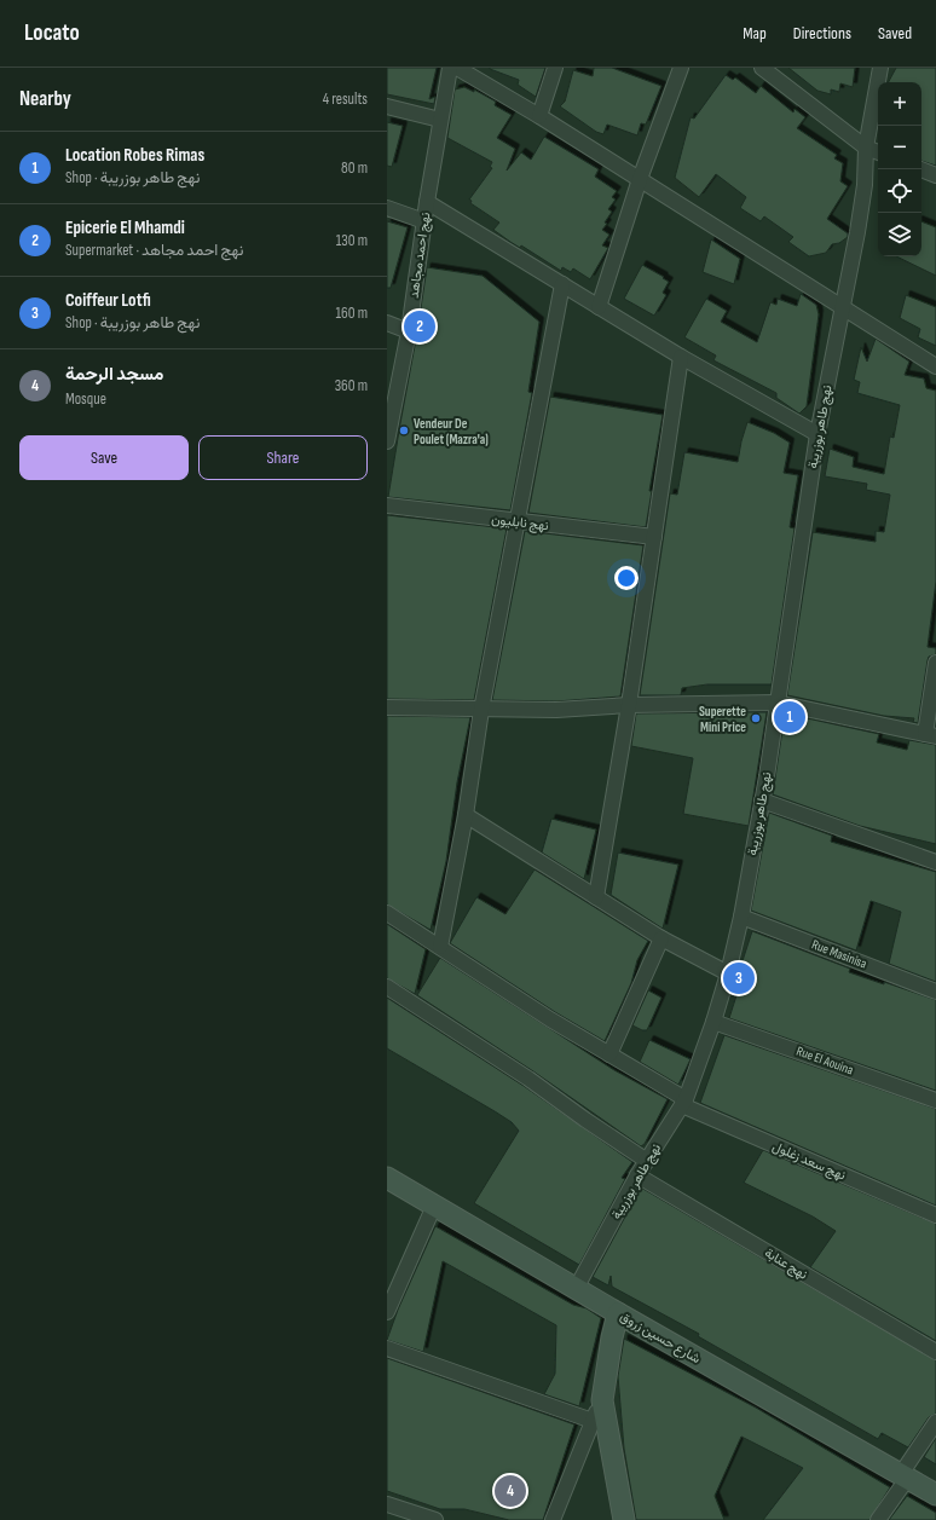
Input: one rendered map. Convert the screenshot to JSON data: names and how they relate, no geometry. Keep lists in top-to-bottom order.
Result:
{
  "streets": {
    "street": [
      "نهج احمد مجاهد",
      "نهج طاهر بوزريبة",
      "نهج نابليون",
      "Rue Masinisa",
      "Rue El Aouina",
      "نهج سعد زغلول",
      "نهج عنابة",
      "شارع حسين زروق"
    ]
  },
  "crossings": [
    ["نهج طاهر بوزريبة", "Rue Masinisa"],
    ["نهج طاهر بوزريبة", "Rue El Aouina"],
    ["نهج طاهر بوزريبة", "نهج سعد زغلول"],
    ["نهج طاهر بوزريبة", "نهج عنابة"],
    ["نهج طاهر بوزريبة", "شارع حسين زروق"]
  ],
  "places": ["Vendeur De Poulet (Mazra'a)", "Superette Mini Price"],
  "page": {
    "header": "Locato",
    "nav": ["Map", "Directions", "Saved"],
    "heading": ["Nearby", "4 results"],
    "map_buttons": ["+", "−"],
    "list": [
      {
        "mark": "1",
        "name": "Location Robes Rimas",
        "note": "Shop · نهج طاهر بوزريبة",
        "value": "80 m"
      },
      {
        "mark": "2",
        "name": "Epicerie El Mhamdi",
        "note": "Supermarket · نهج احمد مجاهد",
        "value": "130 m"
      },
      {
        "mark": "3",
        "name": "Coiffeur Lotfi",
        "note": "Shop · نهج طاهر بوزريبة",
        "value": "160 m"
      },
      {
        "mark": "4",
        "name": "مسجد الرحمة",
        "note": "Mosque",
        "value": "360 m"
      }
    ],
    "pins": [
      "2",
      "1",
      "3",
      "4"
    ],
    "buttons": ["Save", "Share"]
  }
}
